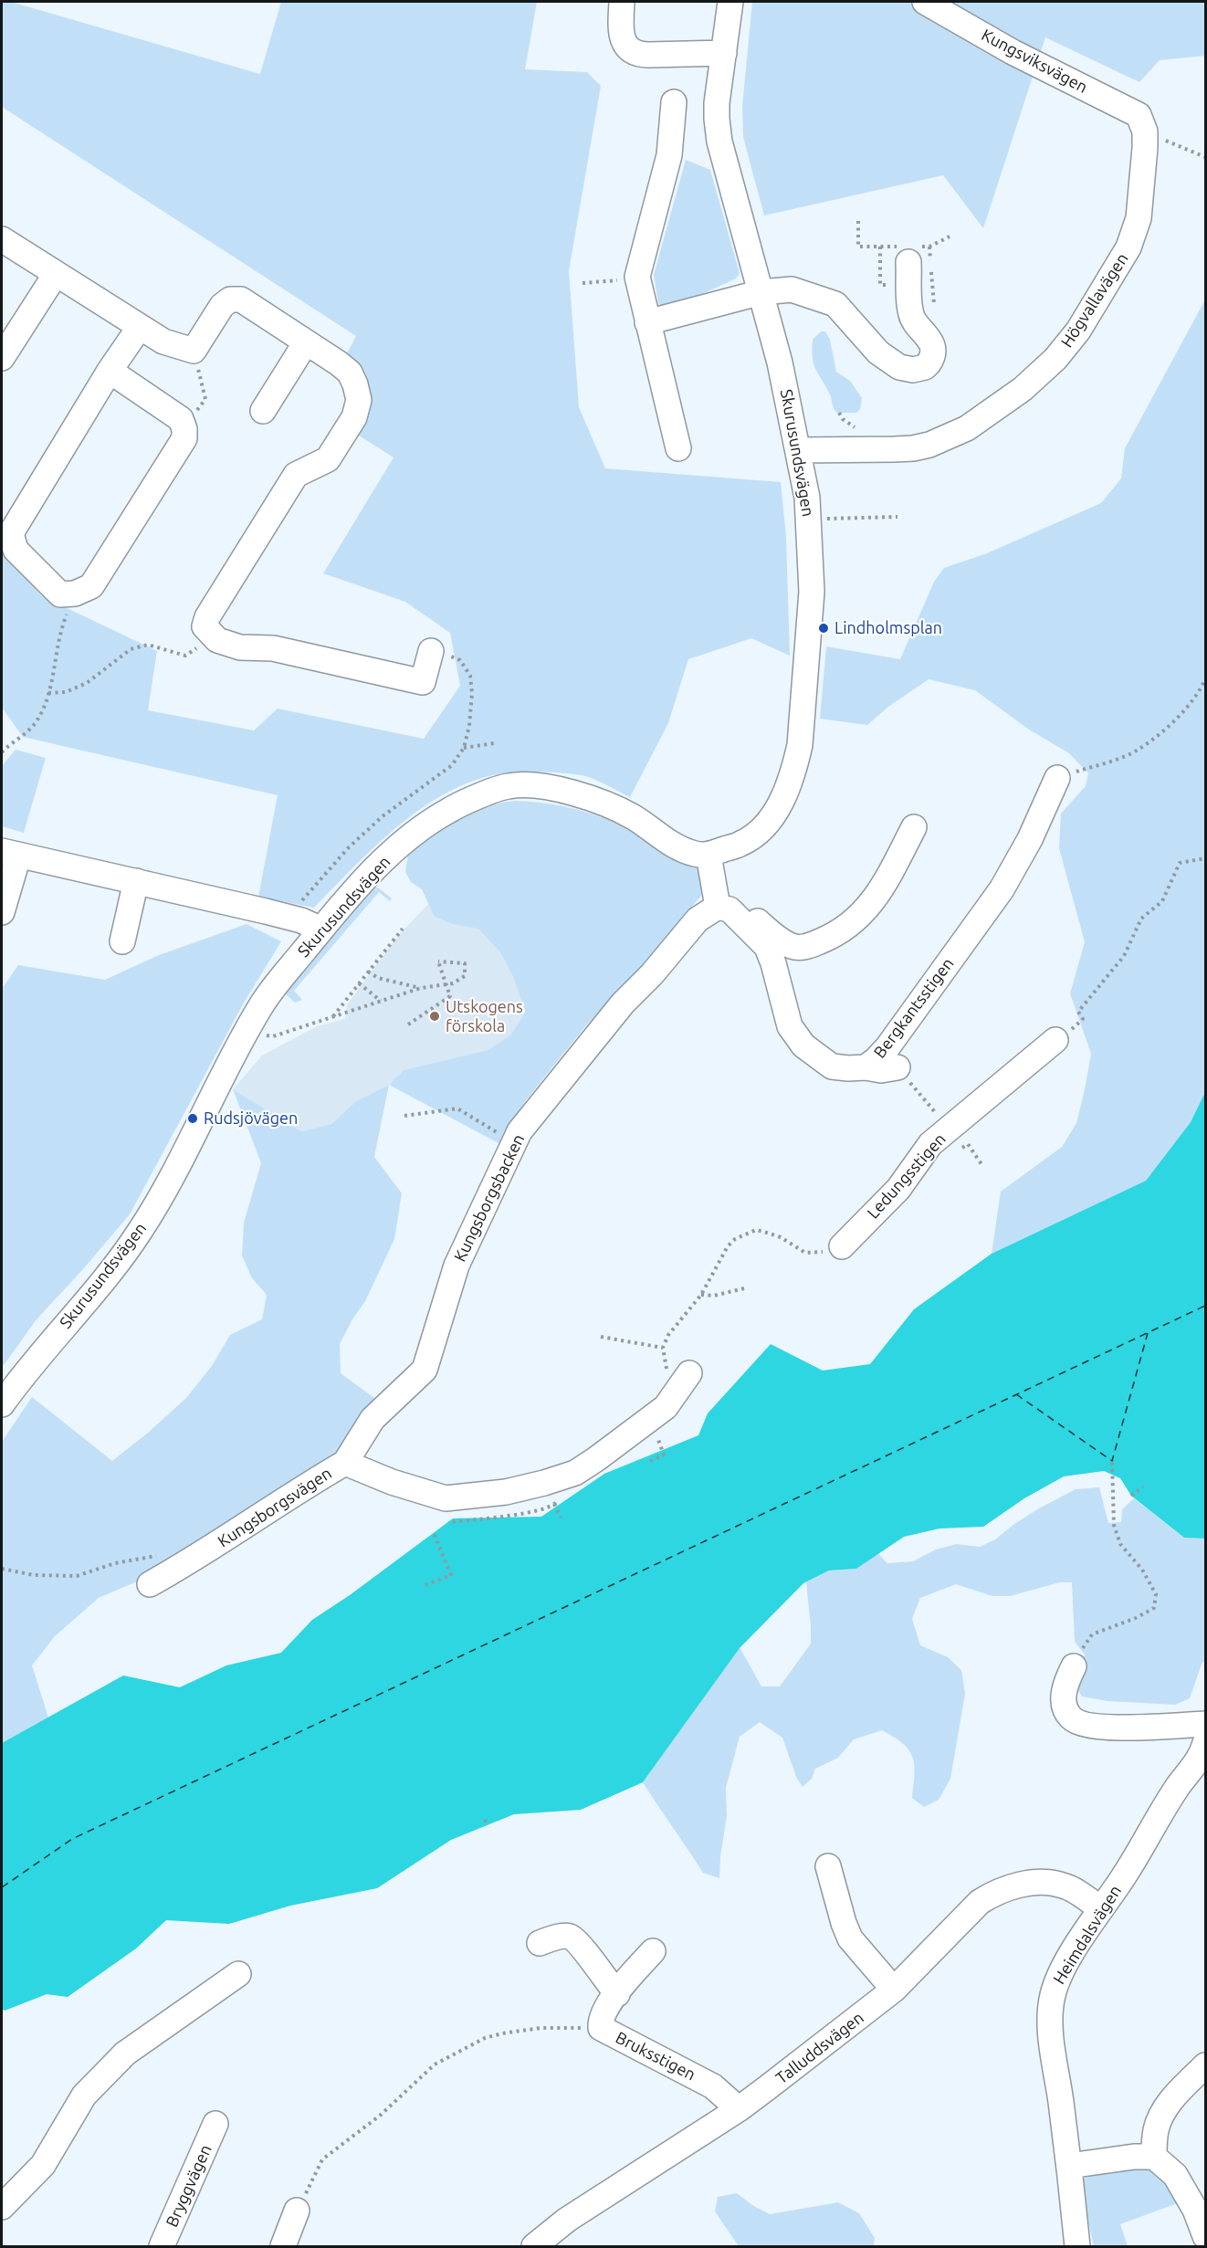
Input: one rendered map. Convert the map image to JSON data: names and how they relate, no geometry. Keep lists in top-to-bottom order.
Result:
{
  "streets": {
    "street": [
      "Kungsviksvägen",
      "Högvallavägen",
      "Skurusundsvägen",
      "Bergkantsstigen",
      "Ledungsstigen",
      "Kungsborgsbacken",
      "Kungsborgsvägen",
      "Heimdalsvägen",
      "Talluddsvägen",
      "Bruksstigen",
      "Bryggvägen"
    ]
  },
  "crossings": [
    ["Kungsviksvägen", "Högvallavägen"],
    ["Högvallavägen", "Skurusundsvägen"],
    ["Bergkantsstigen", "Kungsborgsbacken"],
    ["Kungsborgsbacken", "Kungsborgsvägen"],
    ["Heimdalsvägen", "Talluddsvägen"],
    ["Talluddsvägen", "Bruksstigen"]
  ],
  "places": ["Lindholmsplan", "Utskogens förskola", "Rudsjövägen"]
}
